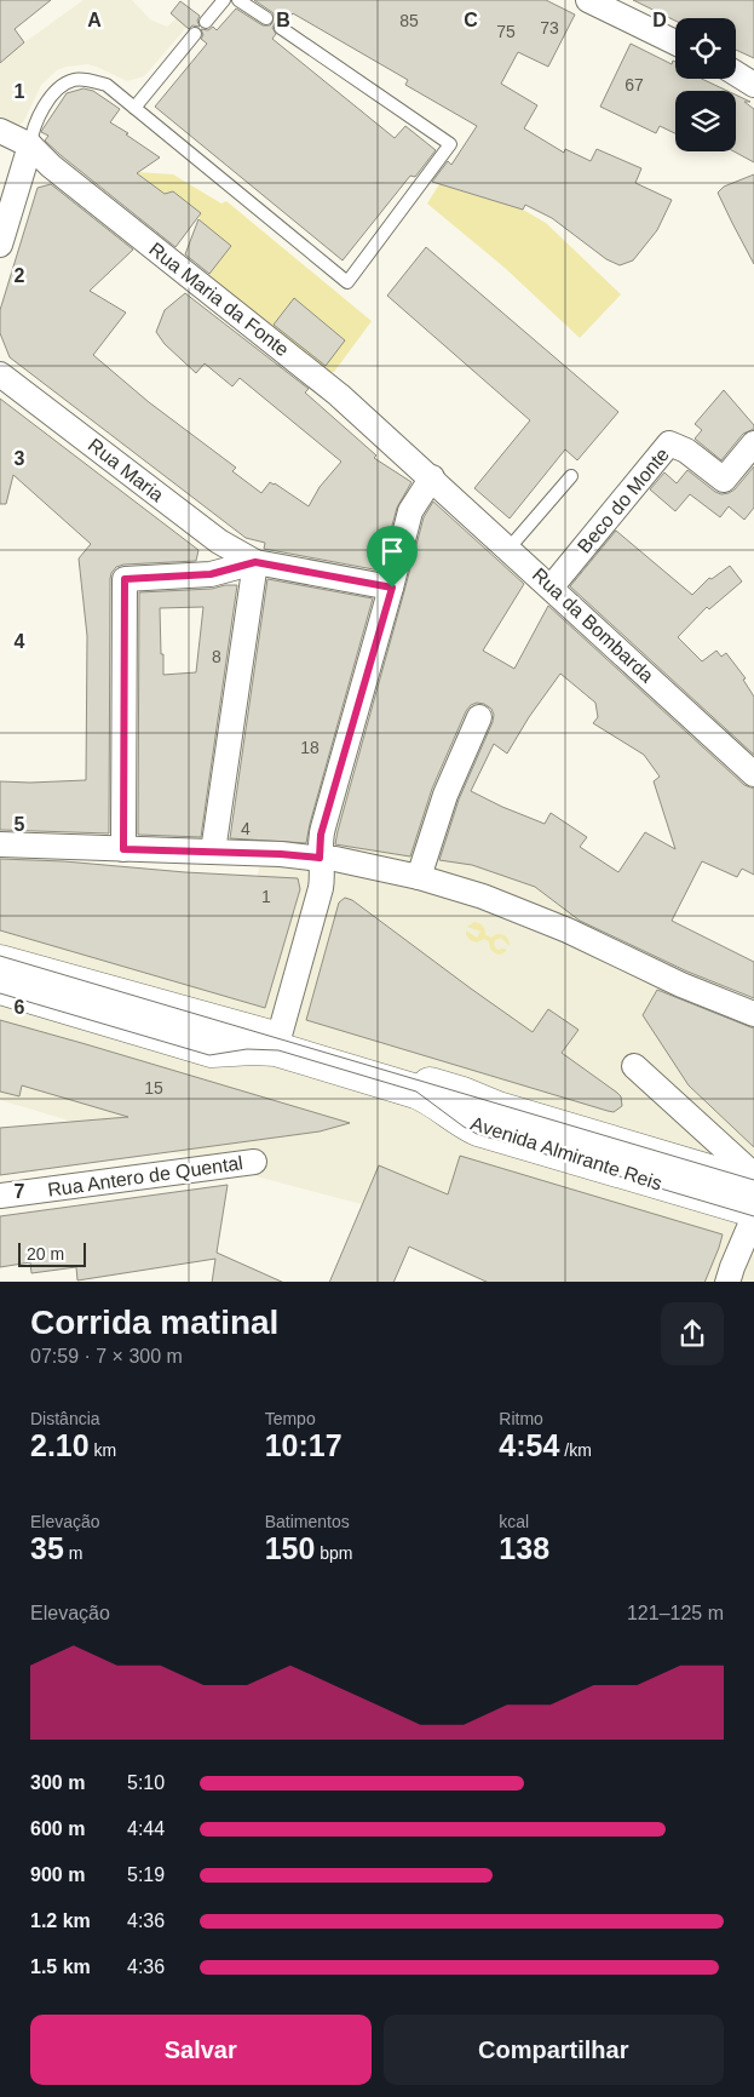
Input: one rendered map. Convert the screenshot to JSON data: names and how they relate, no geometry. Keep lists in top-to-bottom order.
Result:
{
  "streets": {
    "main road": ["Avenida Almirante Reis"],
    "street": [
      "Rua Maria da Fonte",
      "Rua Maria",
      "Beco do Monte",
      "Rua da Bombarda",
      "Rua Antero de Quental"
    ]
  },
  "crossings": [
    ["Rua Maria da Fonte", "Rua da Bombarda"],
    ["Beco do Monte", "Rua da Bombarda"]
  ],
  "house_numbers": [
    "85",
    "73",
    "75",
    "67",
    "8",
    "18",
    "4",
    "1",
    "15"
  ],
  "scale_bar": "20 m",
  "page": {
    "scale": "20 m",
    "heading": ["Corrida matinal", "07:59 · 7 × 300 m"],
    "stats": [
      ["Distância", "2.10 km"],
      ["Tempo", "10:17"],
      ["Ritmo", "4:54 /km"],
      ["Elevação", "35 m"],
      ["Batimentos", "150 bpm"],
      ["kcal", "138"]
    ],
    "chart": ["Elevação", "121–125 m"],
    "list": [
      {
        "name": "300 m",
        "note": "5:10"
      },
      {
        "name": "600 m",
        "note": "4:44"
      },
      {
        "name": "900 m",
        "note": "5:19"
      },
      {
        "name": "1.2 km",
        "note": "4:36"
      },
      {
        "name": "1.5 km",
        "note": "4:36"
      }
    ],
    "buttons": ["Salvar", "Compartilhar"]
  },
  "grid": {
    "columns": [
      "A",
      "B",
      "C",
      "D"
    ],
    "rows": [
      "1",
      "2",
      "3",
      "4",
      "5",
      "6",
      "7"
    ]
  }
}
